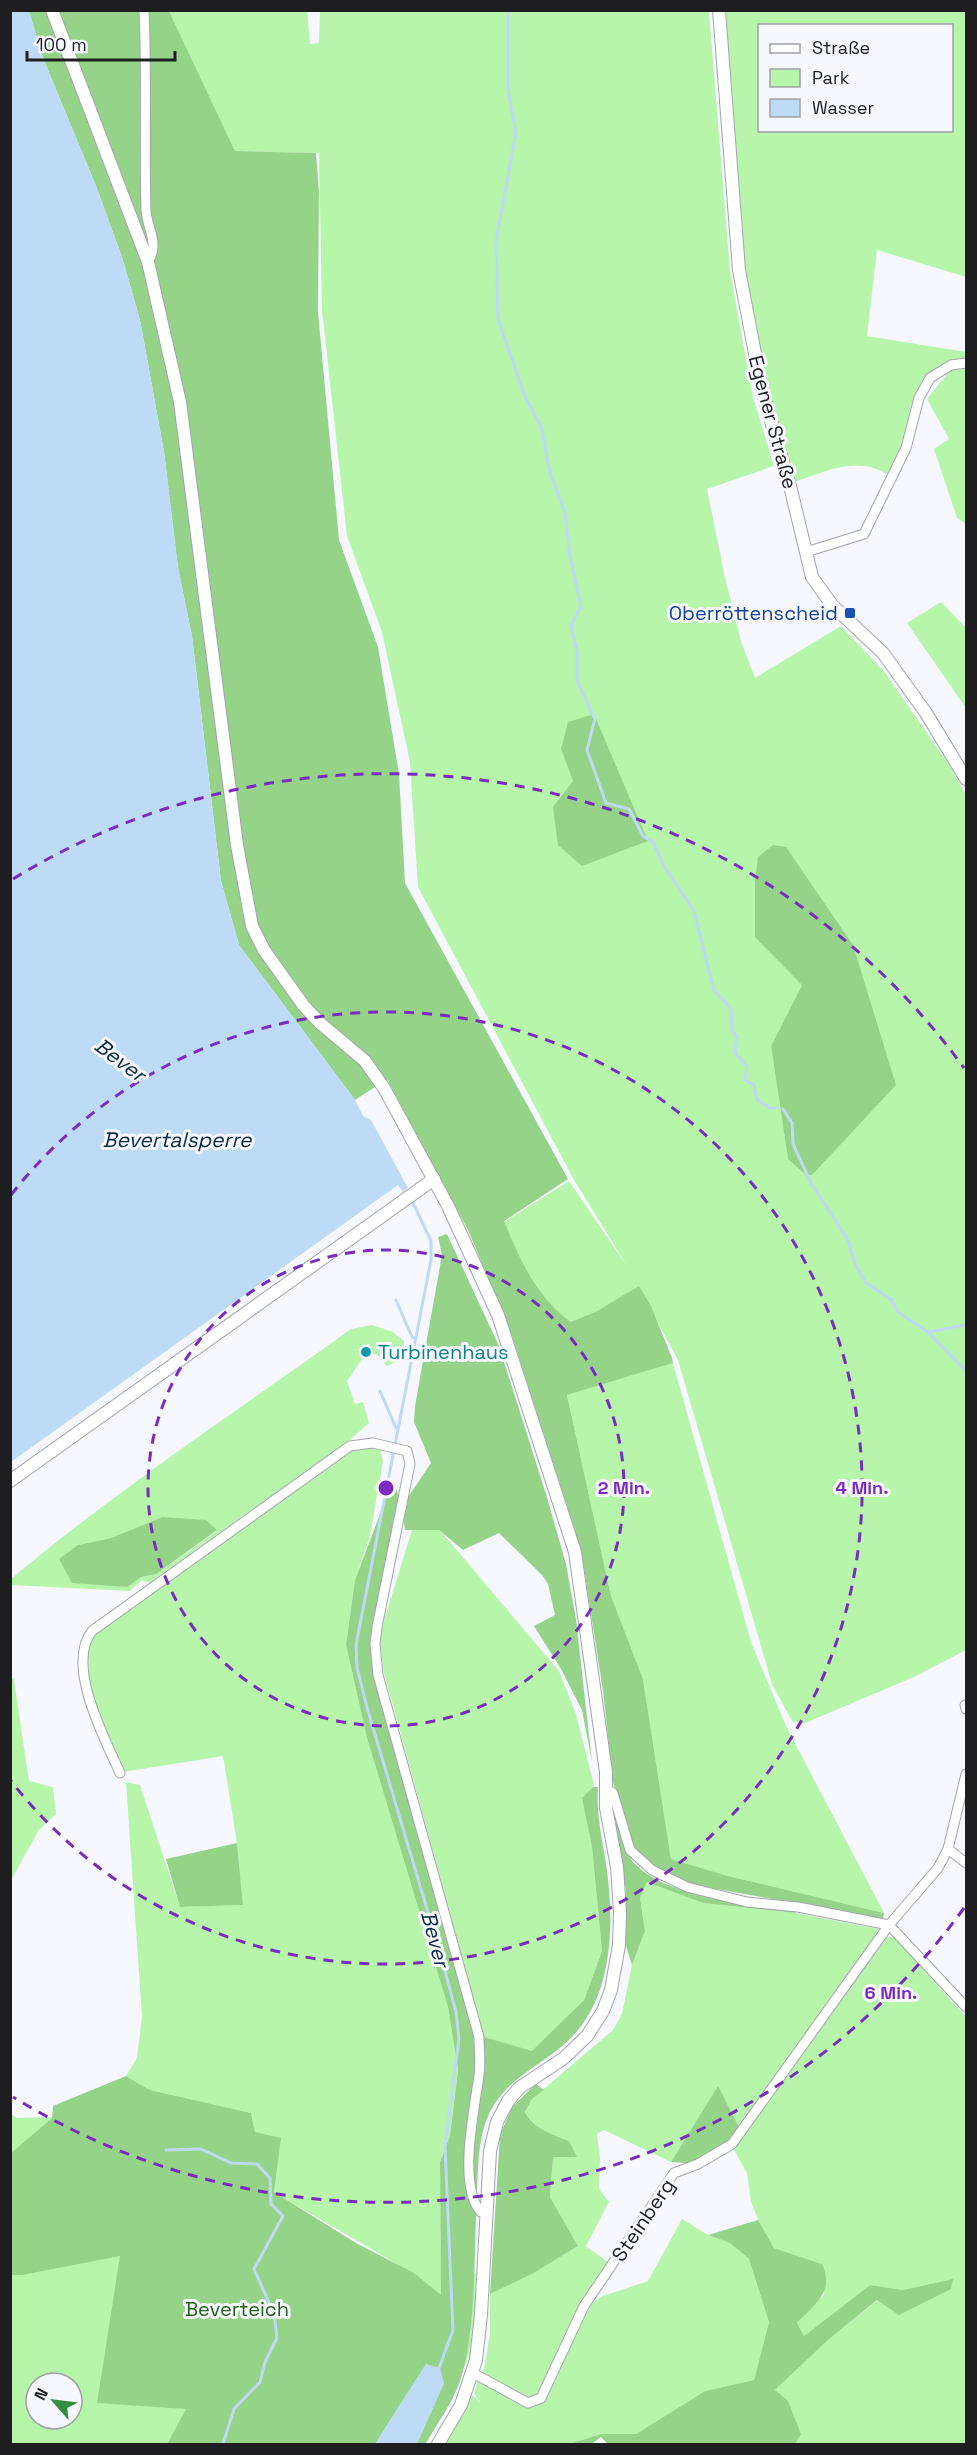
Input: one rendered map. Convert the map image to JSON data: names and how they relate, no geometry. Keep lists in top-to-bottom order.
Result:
{
  "streets": {
    "street": ["Egener Straße", "Steinberg"]
  },
  "water": ["Bever", "Bevertalsperre"],
  "parks": ["Beverteich"],
  "places": {
    "transit": ["Oberröttenscheid"],
    "other": ["Turbinenhaus"]
  },
  "legend": ["Straße", "Park", "Wasser"],
  "scale_bar": "100 m",
  "north": "top left",
  "rings": ["2 Min.", "4 Min.", "6 Min."]
}
